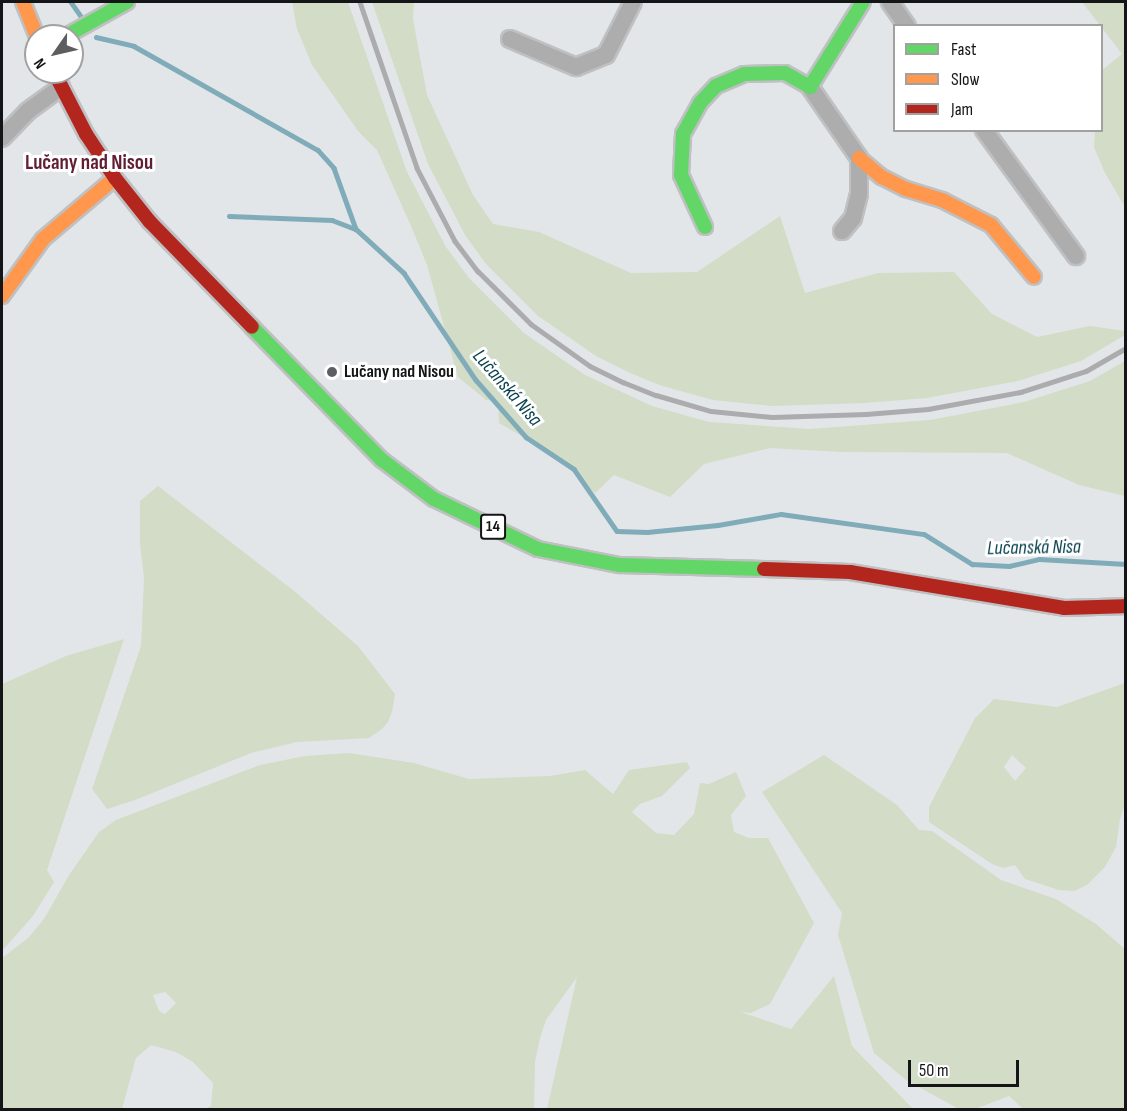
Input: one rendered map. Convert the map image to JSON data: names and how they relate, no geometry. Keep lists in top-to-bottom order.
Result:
{
  "streets": {
    "main road": ["14"]
  },
  "districts": ["Lučany nad Nisou"],
  "water": ["Lučanská Nisa"],
  "places": ["Lučany nad Nisou"],
  "legend": ["Fast", "Slow", "Jam"],
  "scale_bar": "50 m",
  "north": "bottom left"
}
